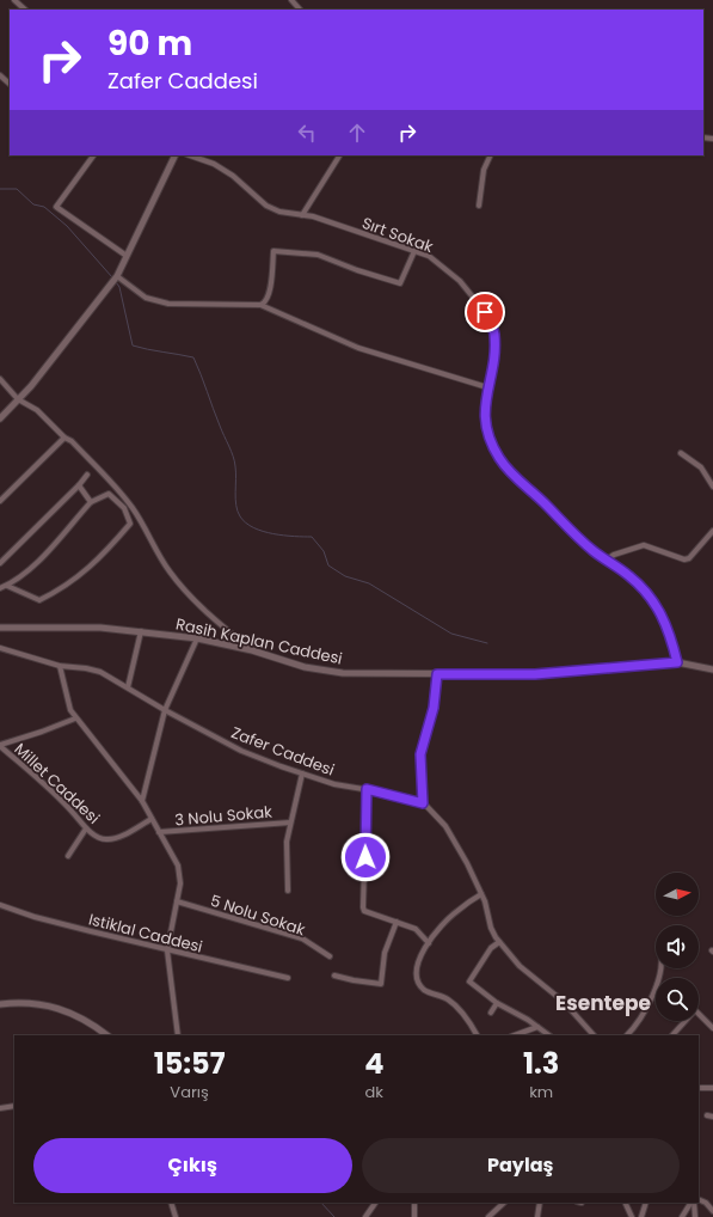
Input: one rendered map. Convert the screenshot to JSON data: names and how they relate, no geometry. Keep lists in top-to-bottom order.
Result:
{
  "streets": {
    "street": [
      "Sırt Sokak",
      "Rasih Kaplan Caddesi",
      "Zafer Caddesi",
      "Millet Caddesi",
      "3 Nolu Sokak",
      "5 Nolu Sokak",
      "Istiklal Caddesi"
    ]
  },
  "crossings": [
    ["Sırt Sokak", "Rasih Kaplan Caddesi"]
  ],
  "districts": ["Esentepe"],
  "north": "right",
  "page": {
    "turn": ["90 m", "Zafer Caddesi"],
    "eta": [
      "15:57",
      "Varış",
      "4",
      "dk",
      "1.3",
      "km"
    ],
    "buttons": ["Çıkış", "Paylaş"]
  }
}
